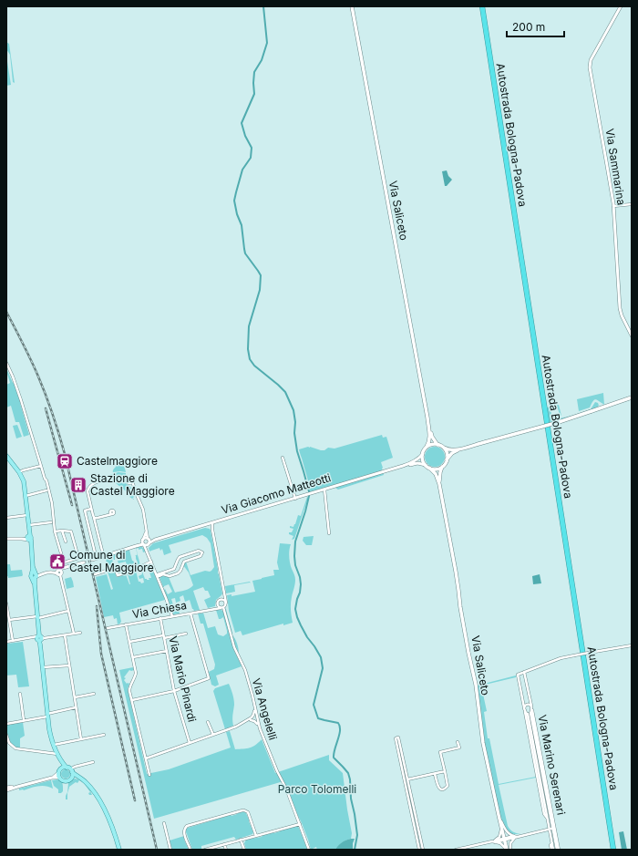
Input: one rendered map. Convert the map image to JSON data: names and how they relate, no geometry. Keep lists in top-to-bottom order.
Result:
{
  "streets": {
    "highway": ["Autostrada Bologna-Padova"],
    "main road": ["Via Saliceto"],
    "street": [
      "Via Sammarina",
      "Via Giacomo Matteotti",
      "Via Chiesa",
      "Via Mario Pinardi",
      "Via Angelelli",
      "Via Marino Serenari"
    ]
  },
  "crossings": [
    ["Via Saliceto", "Via Giacomo Matteotti"],
    ["Via Saliceto", "Via Marino Serenari"],
    ["Via Chiesa", "Via Mario Pinardi"],
    ["Via Chiesa", "Via Angelelli"]
  ],
  "parks": ["Parco Tolomelli"],
  "places": {
    "station": ["Castelmaggiore"],
    "building": ["Stazione di Castel Maggiore"],
    "public building": ["Comune di Castel Maggiore"]
  },
  "scale_bar": "200 m"
}
